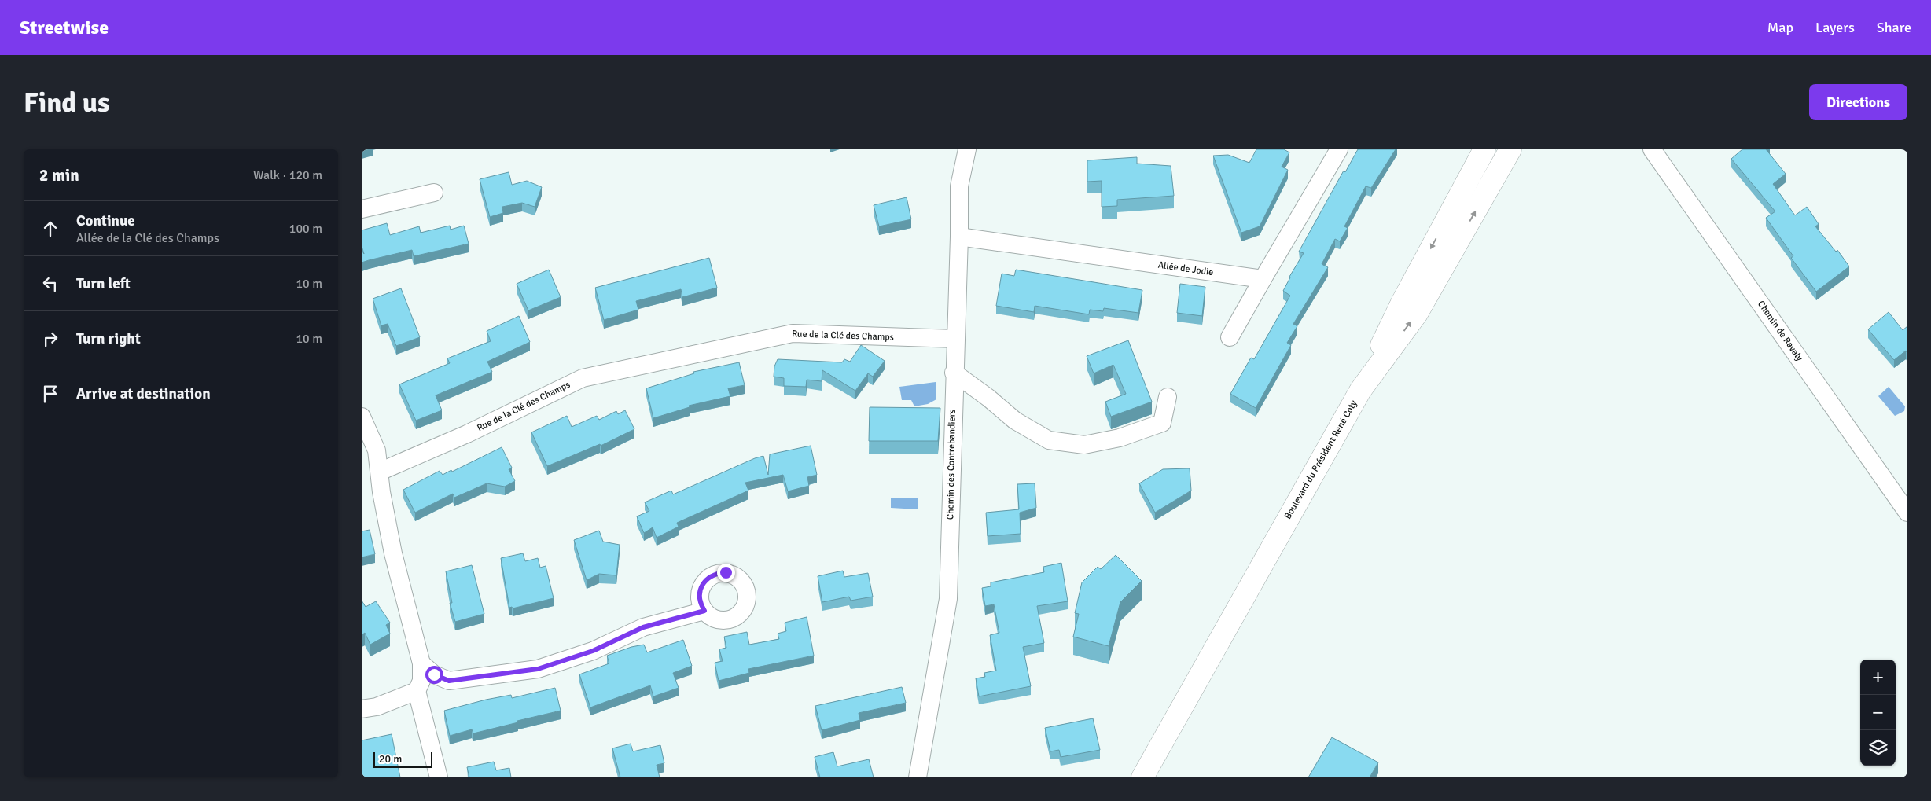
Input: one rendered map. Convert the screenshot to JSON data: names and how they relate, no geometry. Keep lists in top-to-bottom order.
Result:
{
  "streets": {
    "main road": ["Boulevard du Président René Coty"],
    "street": [
      "Allée de Jodie",
      "Chemin de Ravaly",
      "Rue de la Clé des Champs",
      "Chemin des Contrebandiers"
    ]
  },
  "crossings": [
    ["Allée de Jodie", "Chemin des Contrebandiers"],
    ["Rue de la Clé des Champs", "Chemin des Contrebandiers"]
  ],
  "scale_bar": "20 m",
  "page": {
    "header": "Streetwise",
    "nav": ["Map", "Layers", "Share"],
    "buttons": "Directions",
    "title": "Find us",
    "heading": ["2 min", "Walk · 120 m"],
    "list": [
      ["Continue", "Allée de la Clé des Champs", "100 m"],
      ["Turn left", "10 m"],
      ["Turn right", "10 m"],
      "Arrive at destination"
    ],
    "map_buttons": ["+", "−"],
    "scale": "20 m"
  }
}
